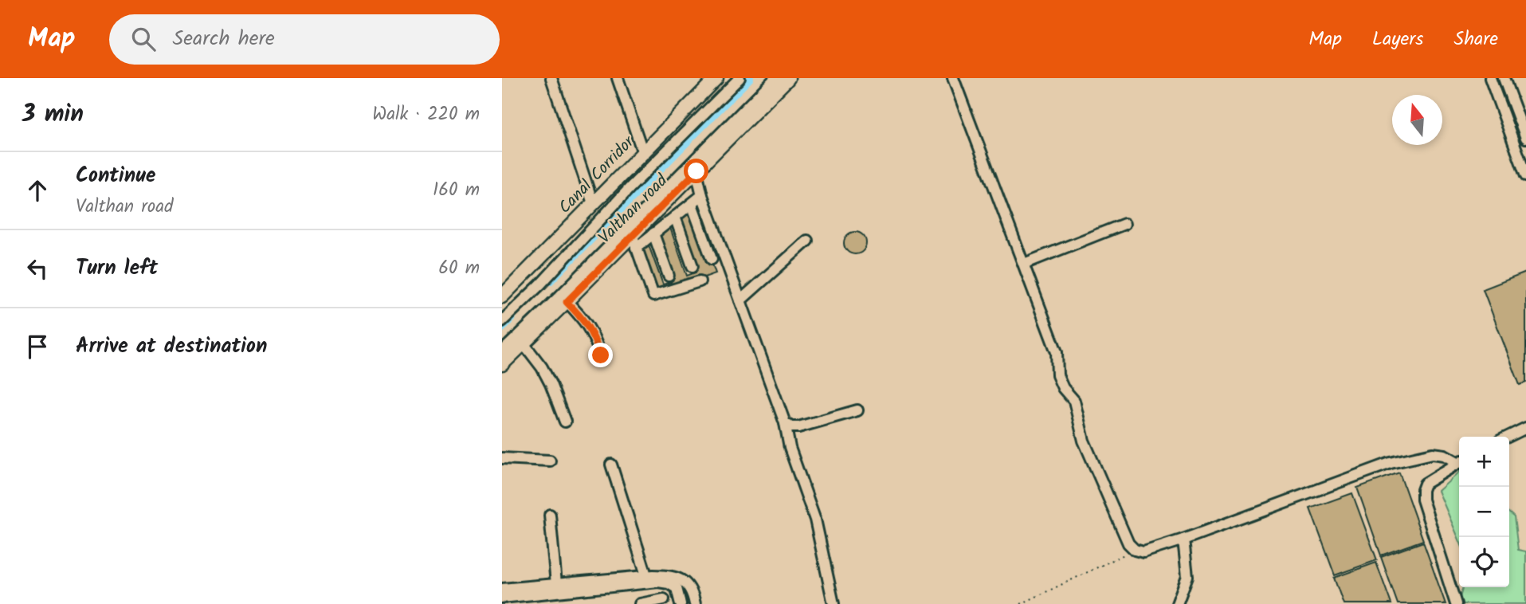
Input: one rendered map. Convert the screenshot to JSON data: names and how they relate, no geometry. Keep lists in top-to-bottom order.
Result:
{
  "streets": {
    "main road": ["Canal Corridor", "Valthan road"]
  },
  "north": "top",
  "page": {
    "header": "Map",
    "search": "Search here",
    "nav": ["Map", "Layers", "Share"],
    "heading": ["3 min", "Walk · 220 m"],
    "list": [
      ["Continue", "Valthan road", "160 m"],
      ["Turn left", "60 m"],
      "Arrive at destination"
    ],
    "map_buttons": ["+", "−"]
  }
}
